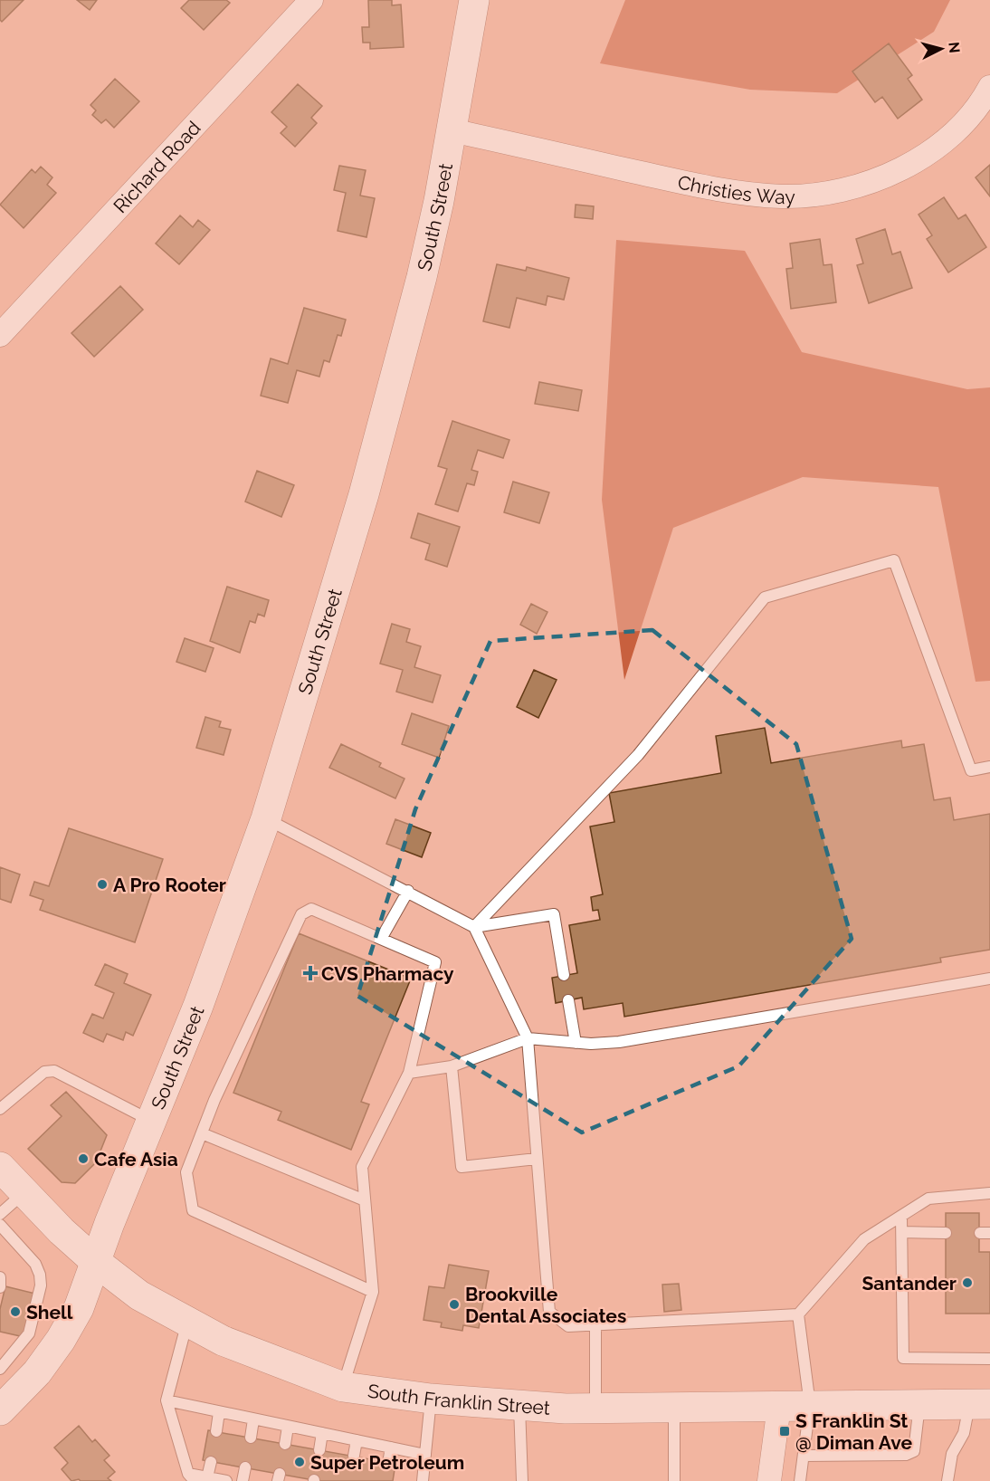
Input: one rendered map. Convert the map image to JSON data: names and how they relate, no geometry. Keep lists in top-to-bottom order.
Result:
{
  "streets": {
    "main road": ["South Street", "South Franklin Street"],
    "street": ["Richard Road", "Christies Way"]
  },
  "crossings": [
    ["Christies Way", "South Street"],
    ["South Street", "South Franklin Street"]
  ],
  "places": {
    "other": [
      "A Pro Rooter",
      "Cafe Asia",
      "Santander",
      "Brookville Dental Associates",
      "Shell",
      "Super Petroleum"
    ],
    "health": ["CVS Pharmacy"],
    "transit": ["S Franklin St @ Diman Ave"]
  },
  "north": "right"
}
